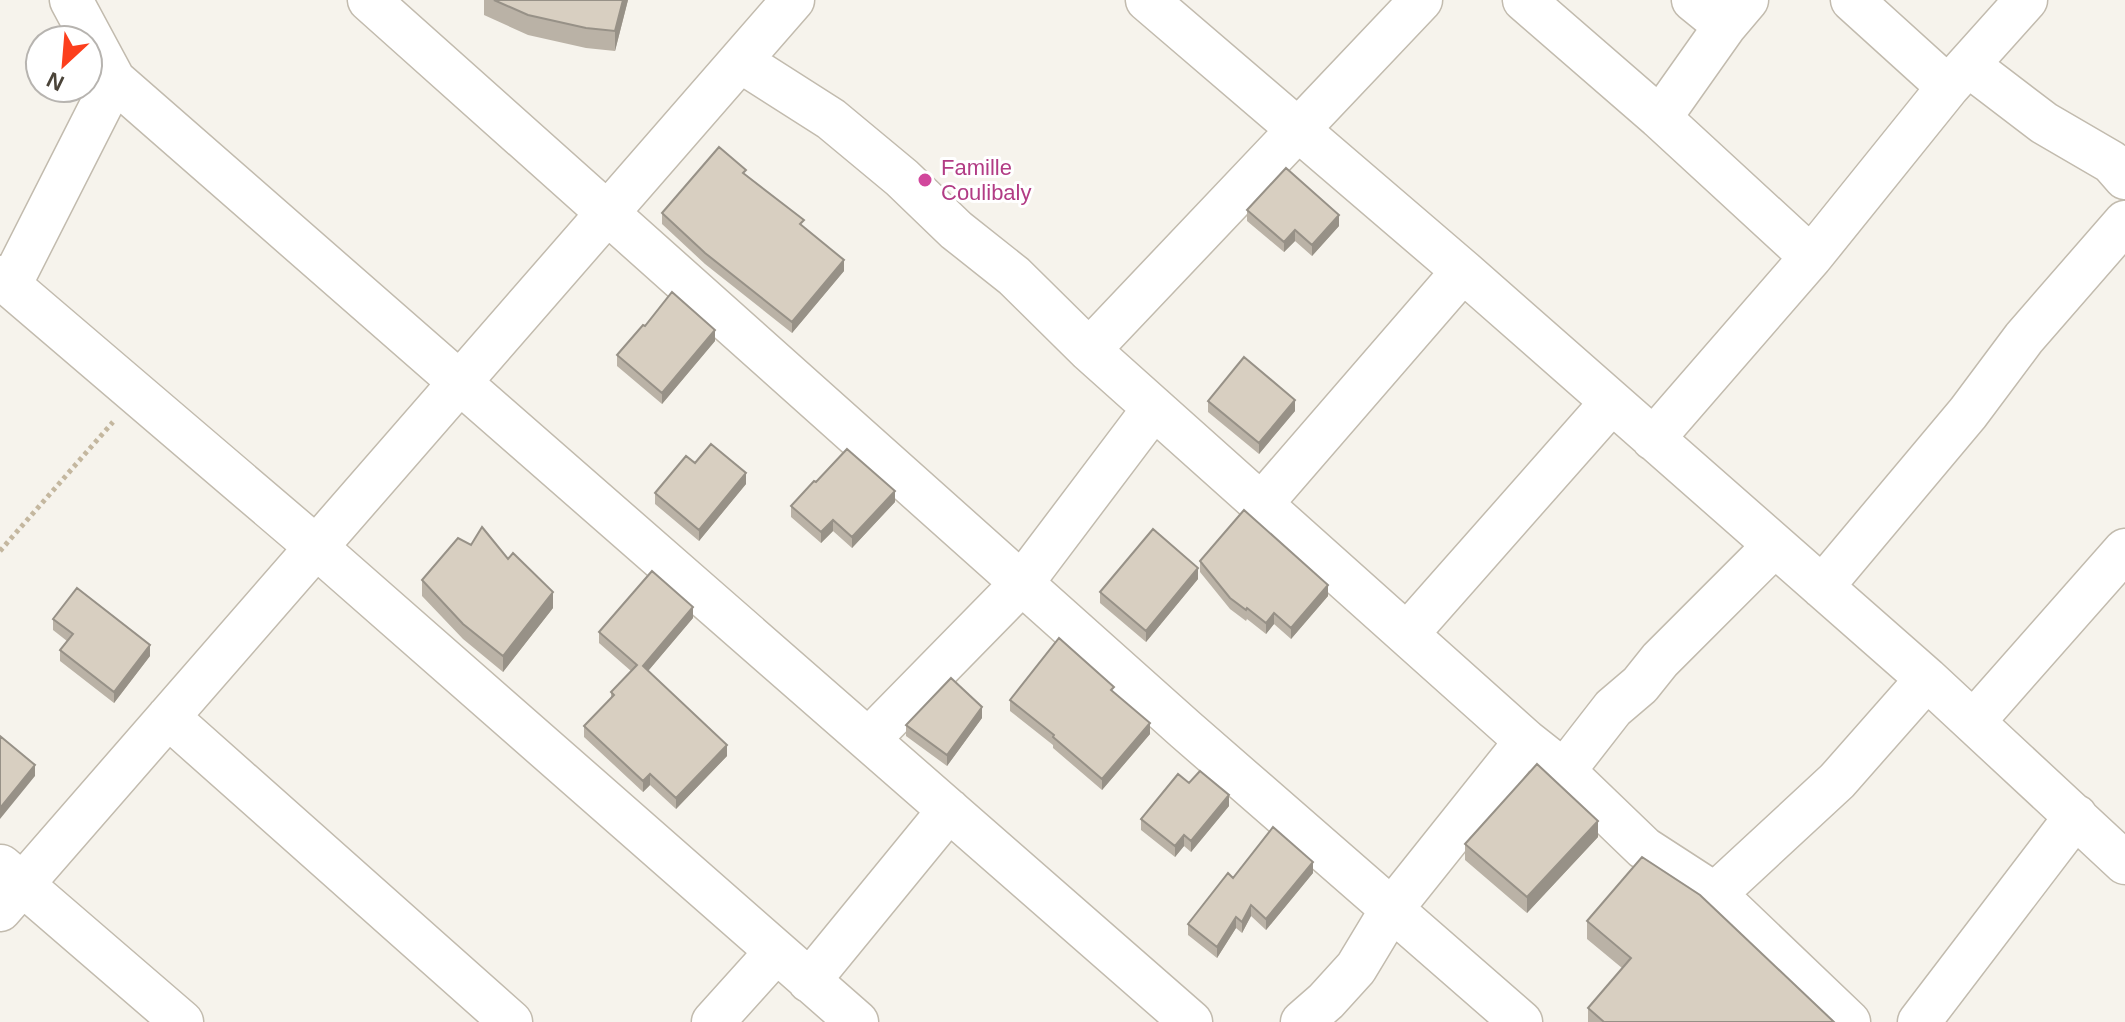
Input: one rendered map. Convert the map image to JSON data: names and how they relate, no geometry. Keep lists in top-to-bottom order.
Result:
{
  "places": ["Famille Coulibaly"],
  "north": "bottom left"
}
